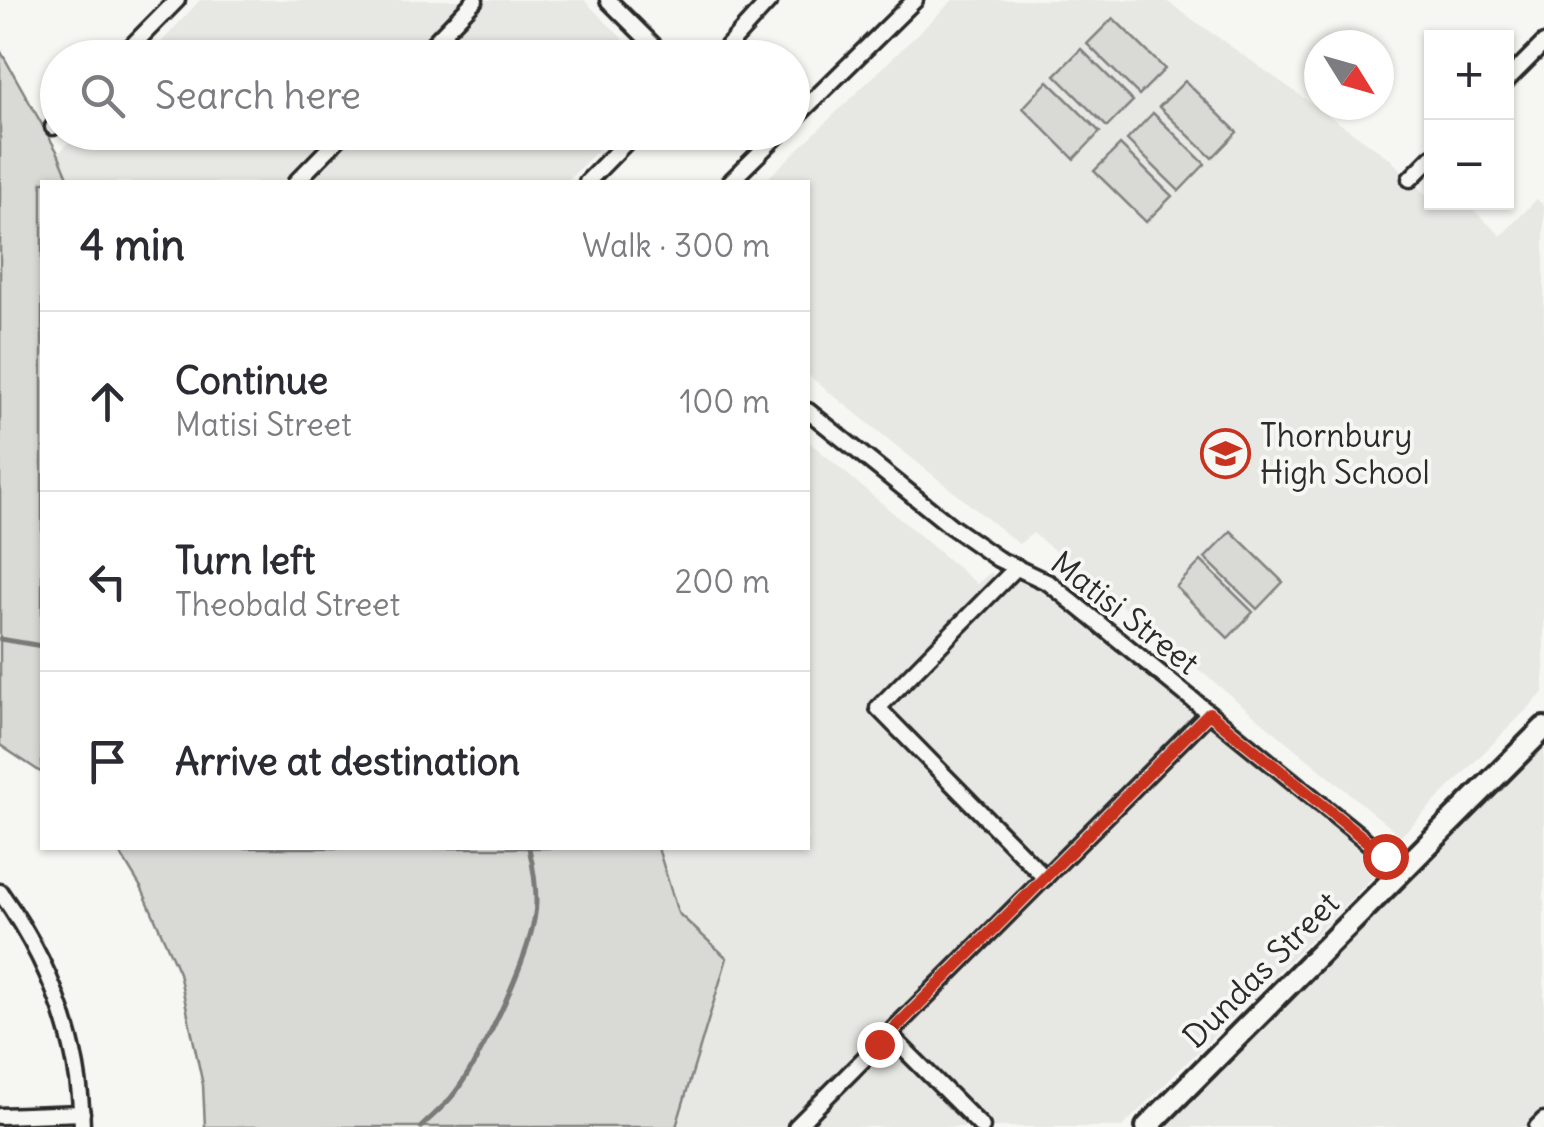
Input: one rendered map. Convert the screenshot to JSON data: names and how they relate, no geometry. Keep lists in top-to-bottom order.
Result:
{
  "streets": {
    "street": ["Matisi Street", "Dundas Street"]
  },
  "crossings": [
    ["Matisi Street", "Dundas Street"]
  ],
  "places": {
    "school or university": ["Thornbury High School"]
  },
  "north": "bottom right",
  "page": {
    "map_buttons": ["+", "−"],
    "search": "Search here",
    "heading": ["4 min", "Walk · 300 m"],
    "list": [
      ["Continue", "Matisi Street", "100 m"],
      ["Turn left", "Theobald Street", "200 m"],
      "Arrive at destination"
    ]
  }
}
